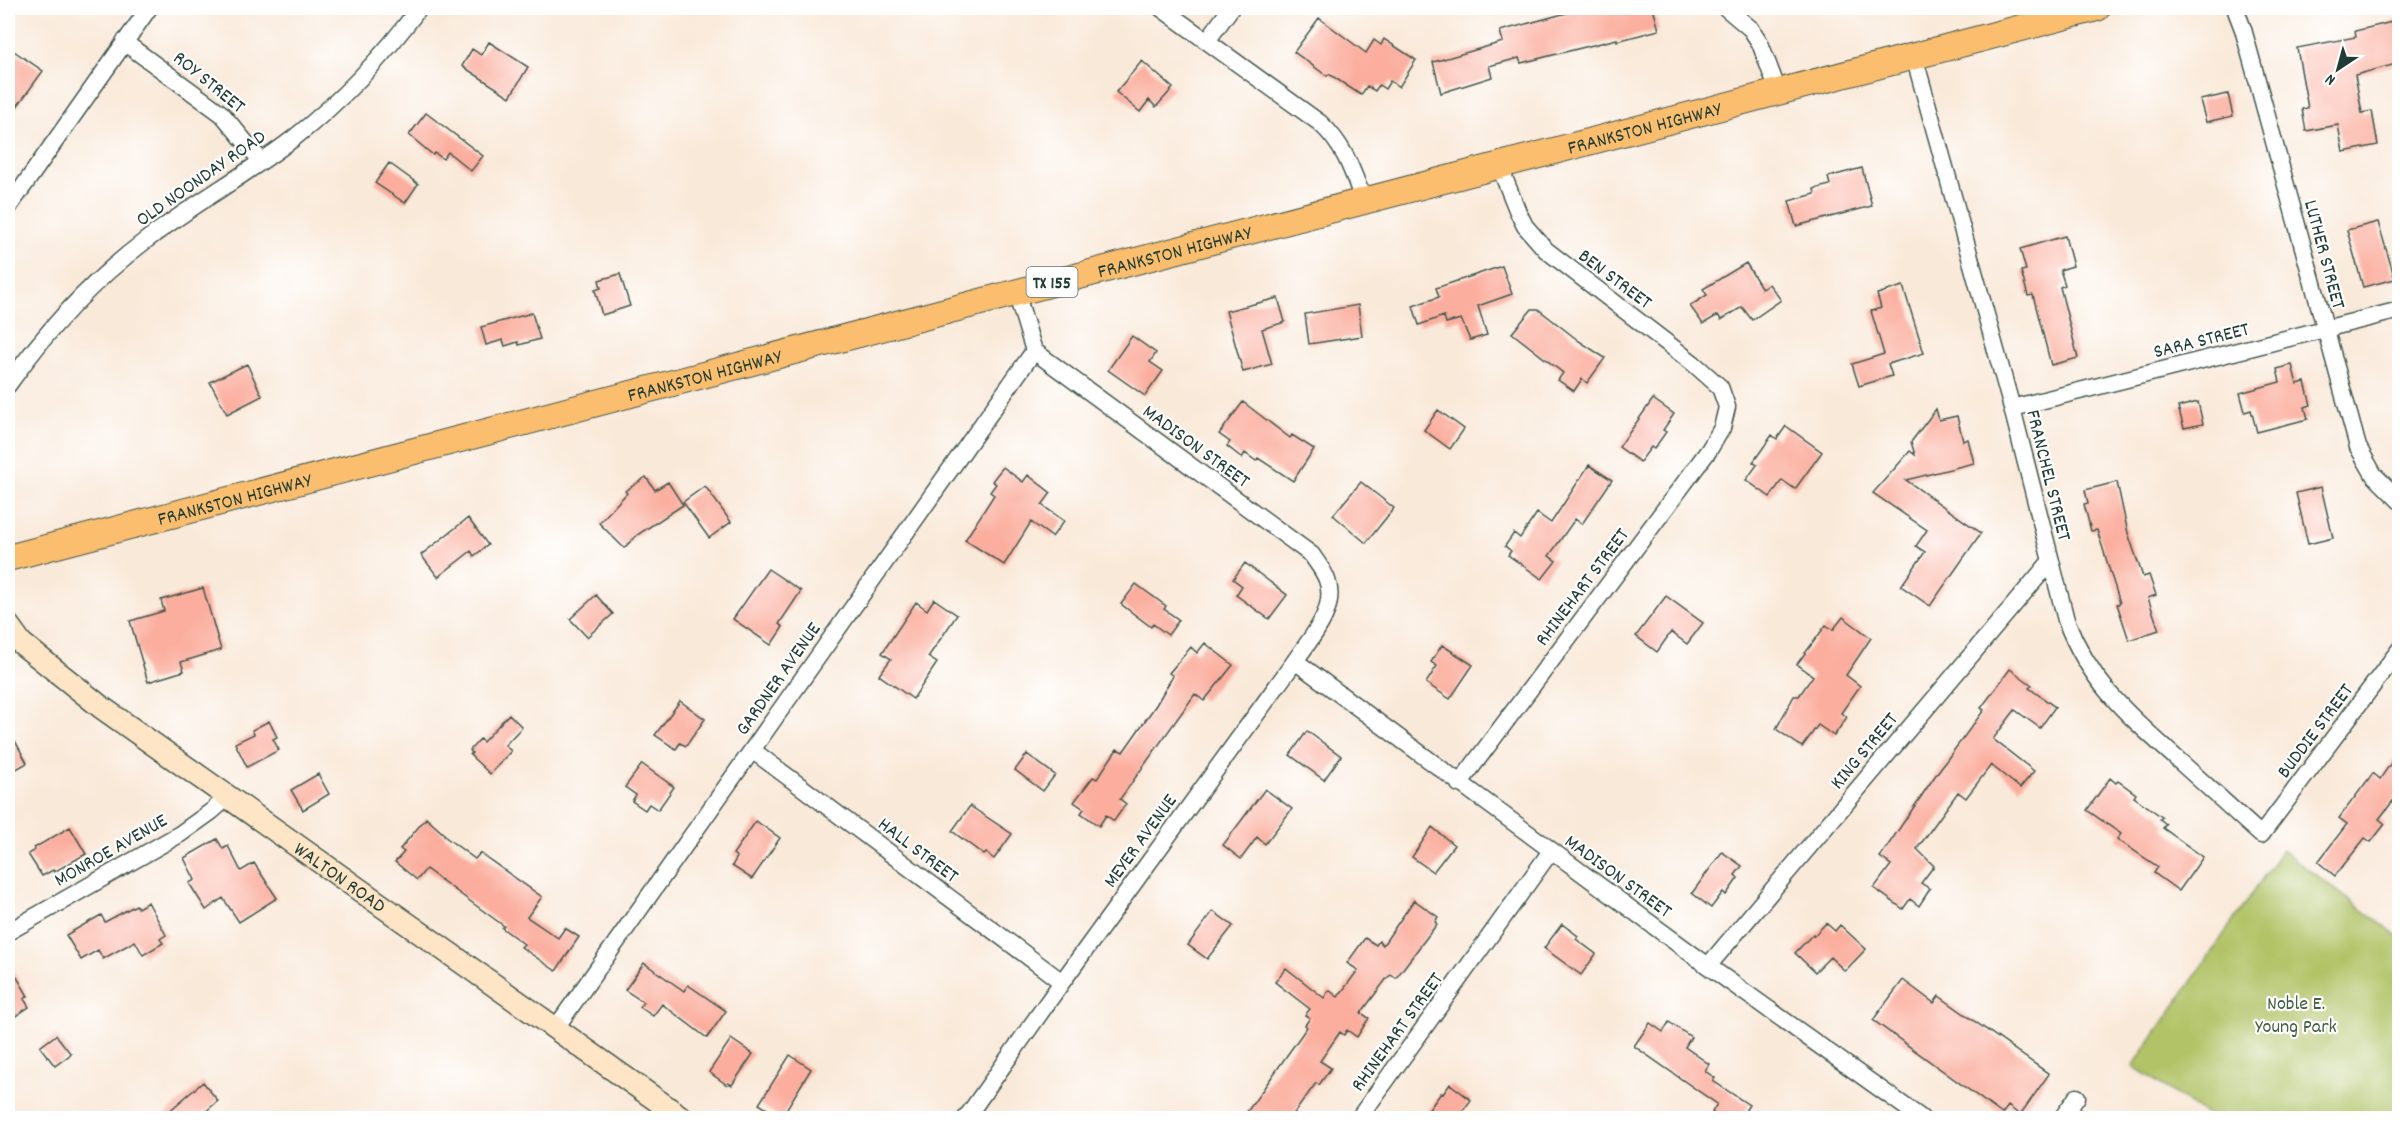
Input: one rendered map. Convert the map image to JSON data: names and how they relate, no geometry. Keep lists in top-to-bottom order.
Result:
{
  "streets": {
    "main road": ["FRANKSTON HIGHWAY", "TX 155"],
    "street": [
      "ROY STREET",
      "OLD NOONDAY ROAD",
      "LUTHER STREET",
      "BEN STREET",
      "SARA STREET",
      "MADISON STREET",
      "FRANCHEL STREET",
      "RHINEHART STREET",
      "GARDNER AVENUE",
      "BUDDIE STREET",
      "KING STREET",
      "MEYER AVENUE",
      "MONROE AVENUE",
      "HALL STREET",
      "WALTON ROAD"
    ]
  },
  "crossings": [
    ["ROY STREET", "OLD NOONDAY ROAD"],
    ["FRANKSTON HIGHWAY", "BEN STREET"],
    ["FRANKSTON HIGHWAY", "FRANCHEL STREET"],
    ["LUTHER STREET", "SARA STREET"],
    ["BEN STREET", "RHINEHART STREET"],
    ["SARA STREET", "FRANCHEL STREET"],
    ["MADISON STREET", "RHINEHART STREET"],
    ["MADISON STREET", "GARDNER AVENUE"],
    ["MADISON STREET", "KING STREET"],
    ["MADISON STREET", "MEYER AVENUE"],
    ["FRANCHEL STREET", "BUDDIE STREET"],
    ["FRANCHEL STREET", "KING STREET"],
    ["GARDNER AVENUE", "HALL STREET"],
    ["GARDNER AVENUE", "WALTON ROAD"],
    ["MEYER AVENUE", "HALL STREET"],
    ["MONROE AVENUE", "WALTON ROAD"]
  ],
  "parks": ["Noble E. Young Park"],
  "north": "bottom left"
}
